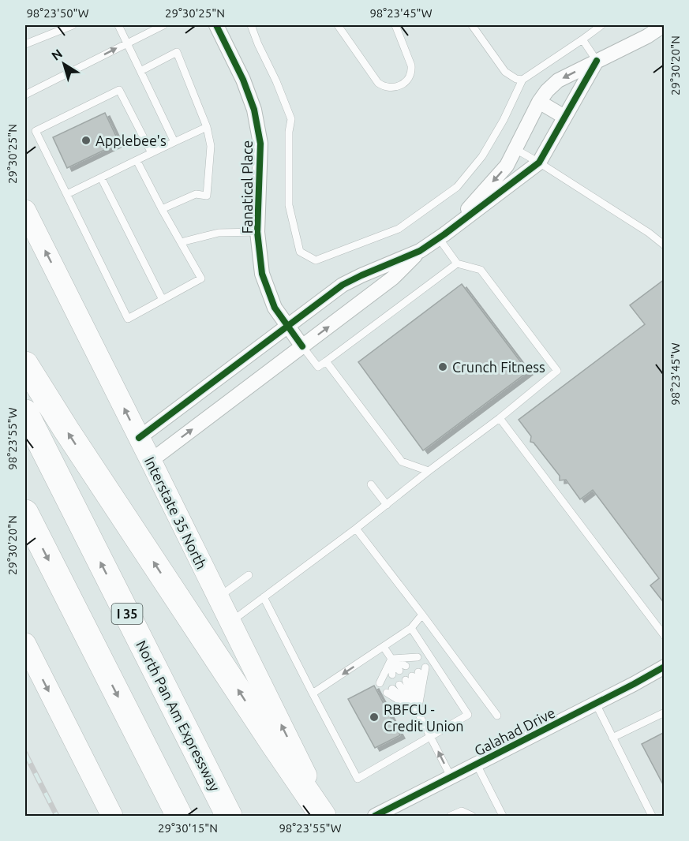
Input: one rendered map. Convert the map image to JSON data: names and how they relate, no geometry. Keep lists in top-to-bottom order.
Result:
{
  "streets": {
    "highway": ["I 35", "North Pan Am Expressway"],
    "main road": ["Interstate 35 North"],
    "street": ["Fanatical Place", "Galahad Drive"]
  },
  "one_way": ["Interstate 35 North"],
  "places": ["Applebee's", "Crunch Fitness", "RBFCU - Credit Union"],
  "north": "top left",
  "coordinates": [
    "98°23'50\"W",
    "29°30'25\"N",
    "98°23'45\"W",
    "29°30'20\"N",
    "98°23'55\"W",
    "29°30'15\"N"
  ]
}
